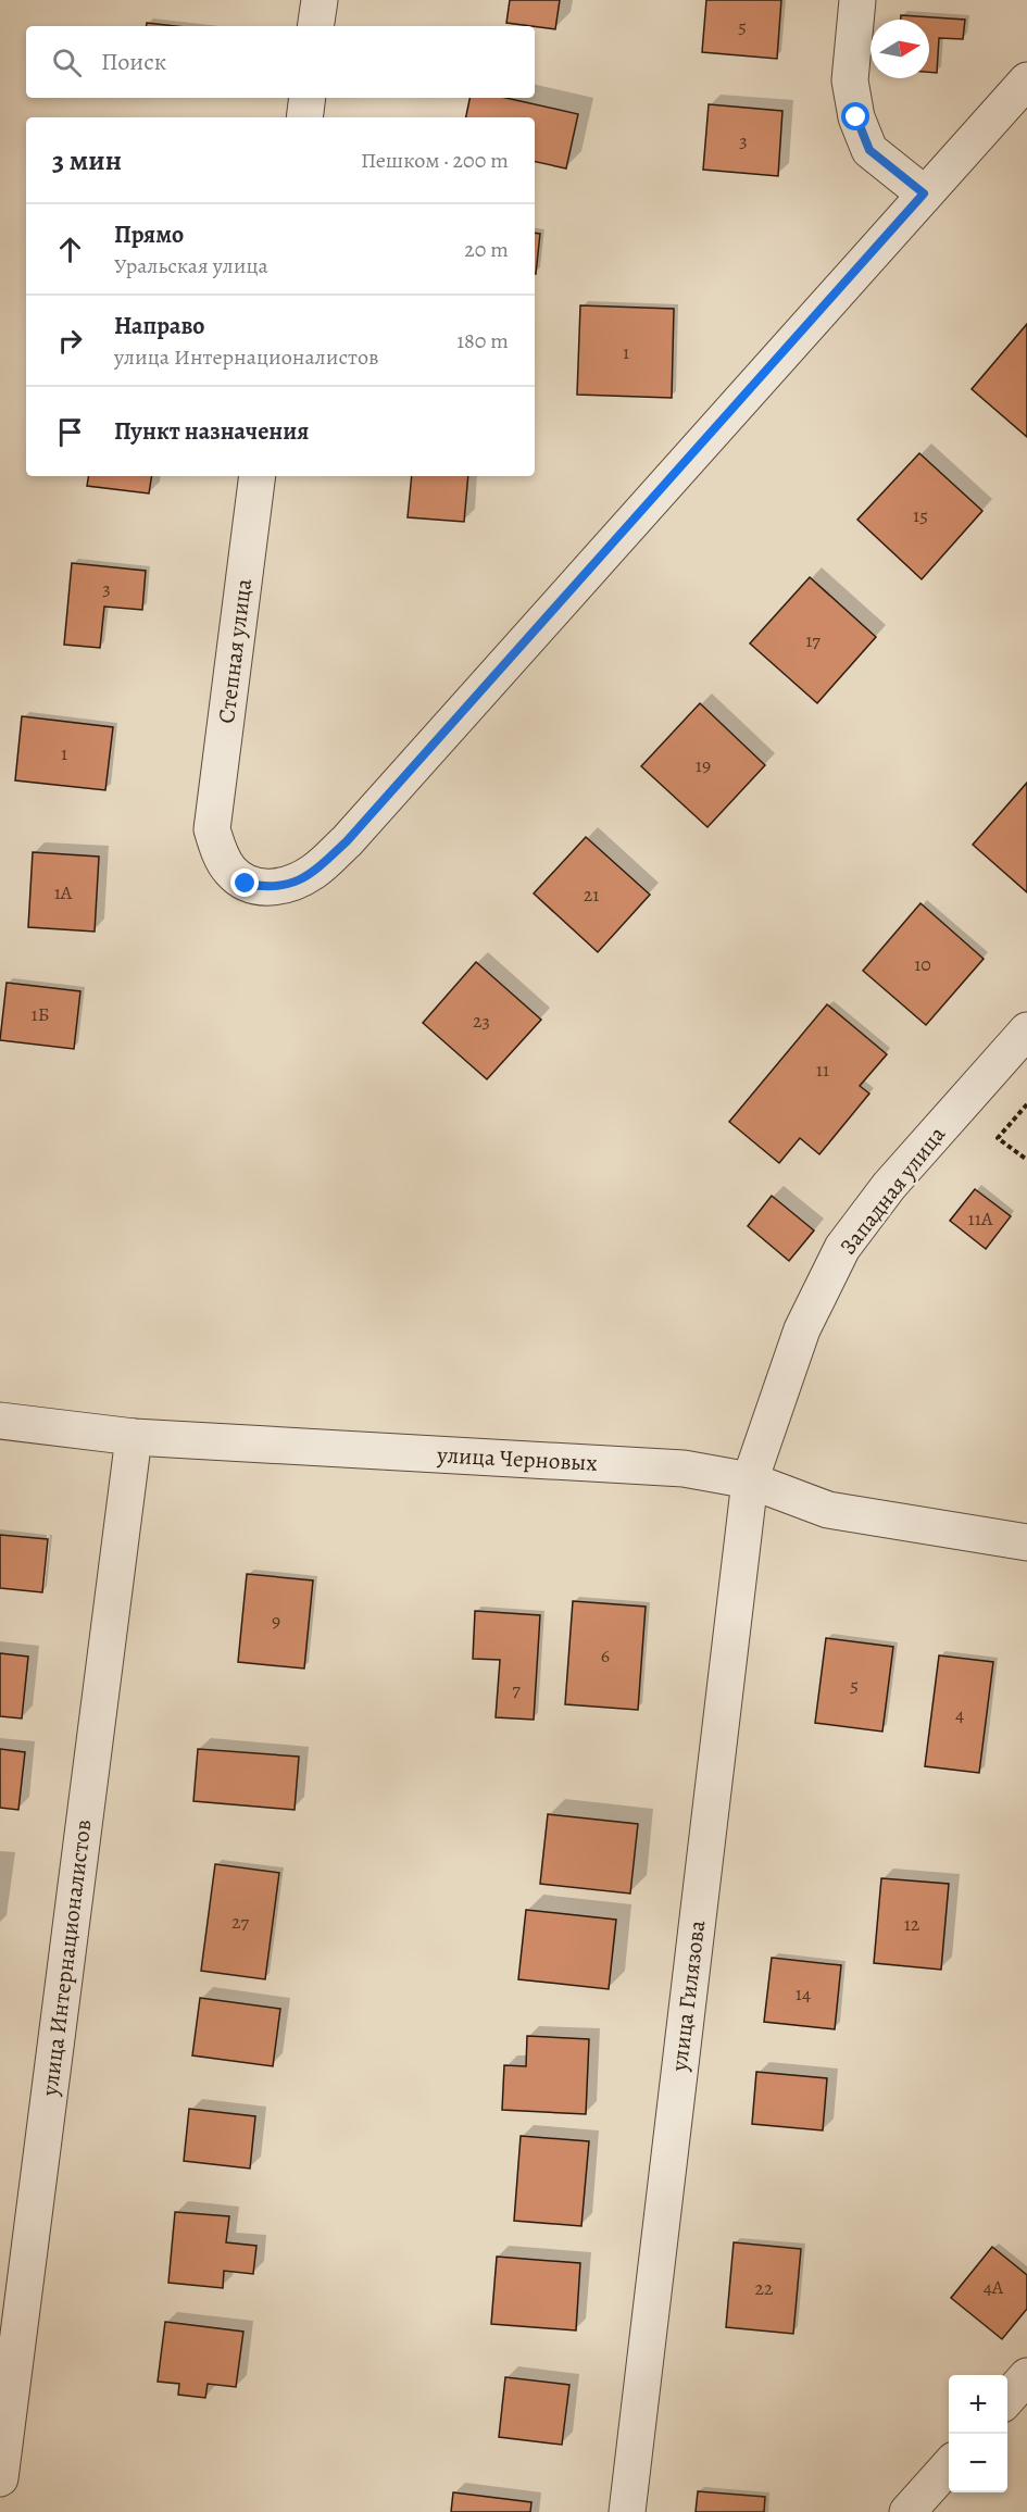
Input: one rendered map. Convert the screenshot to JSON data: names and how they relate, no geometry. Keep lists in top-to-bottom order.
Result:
{
  "streets": {
    "street": [
      "Степная улица",
      "Западная улица",
      "улица Черновых",
      "улица Интернационалистов",
      "улица Гилязова"
    ]
  },
  "crossings": [
    ["Западная улица", "улица Черновых"],
    ["Западная улица", "улица Гилязова"],
    ["улица Черновых", "улица Интернационалистов"],
    ["улица Черновых", "улица Гилязова"]
  ],
  "house_numbers": [
    "5",
    "3",
    "1",
    "15",
    "3",
    "17",
    "1",
    "19",
    "1А",
    "21",
    "10",
    "1Б",
    "23",
    "11",
    "11А",
    "9",
    "6",
    "5",
    "7",
    "4",
    "27",
    "12",
    "14",
    "4А",
    "22"
  ],
  "north": "right",
  "page": {
    "search": "Поиск",
    "heading": ["3 мин", "Пешком · 200 m"],
    "list": [
      ["Прямо", "Уральская улица", "20 m"],
      ["Направо", "улица Интернационалистов", "180 m"],
      "Пункт назначения"
    ],
    "map_buttons": ["+", "−"]
  }
}
